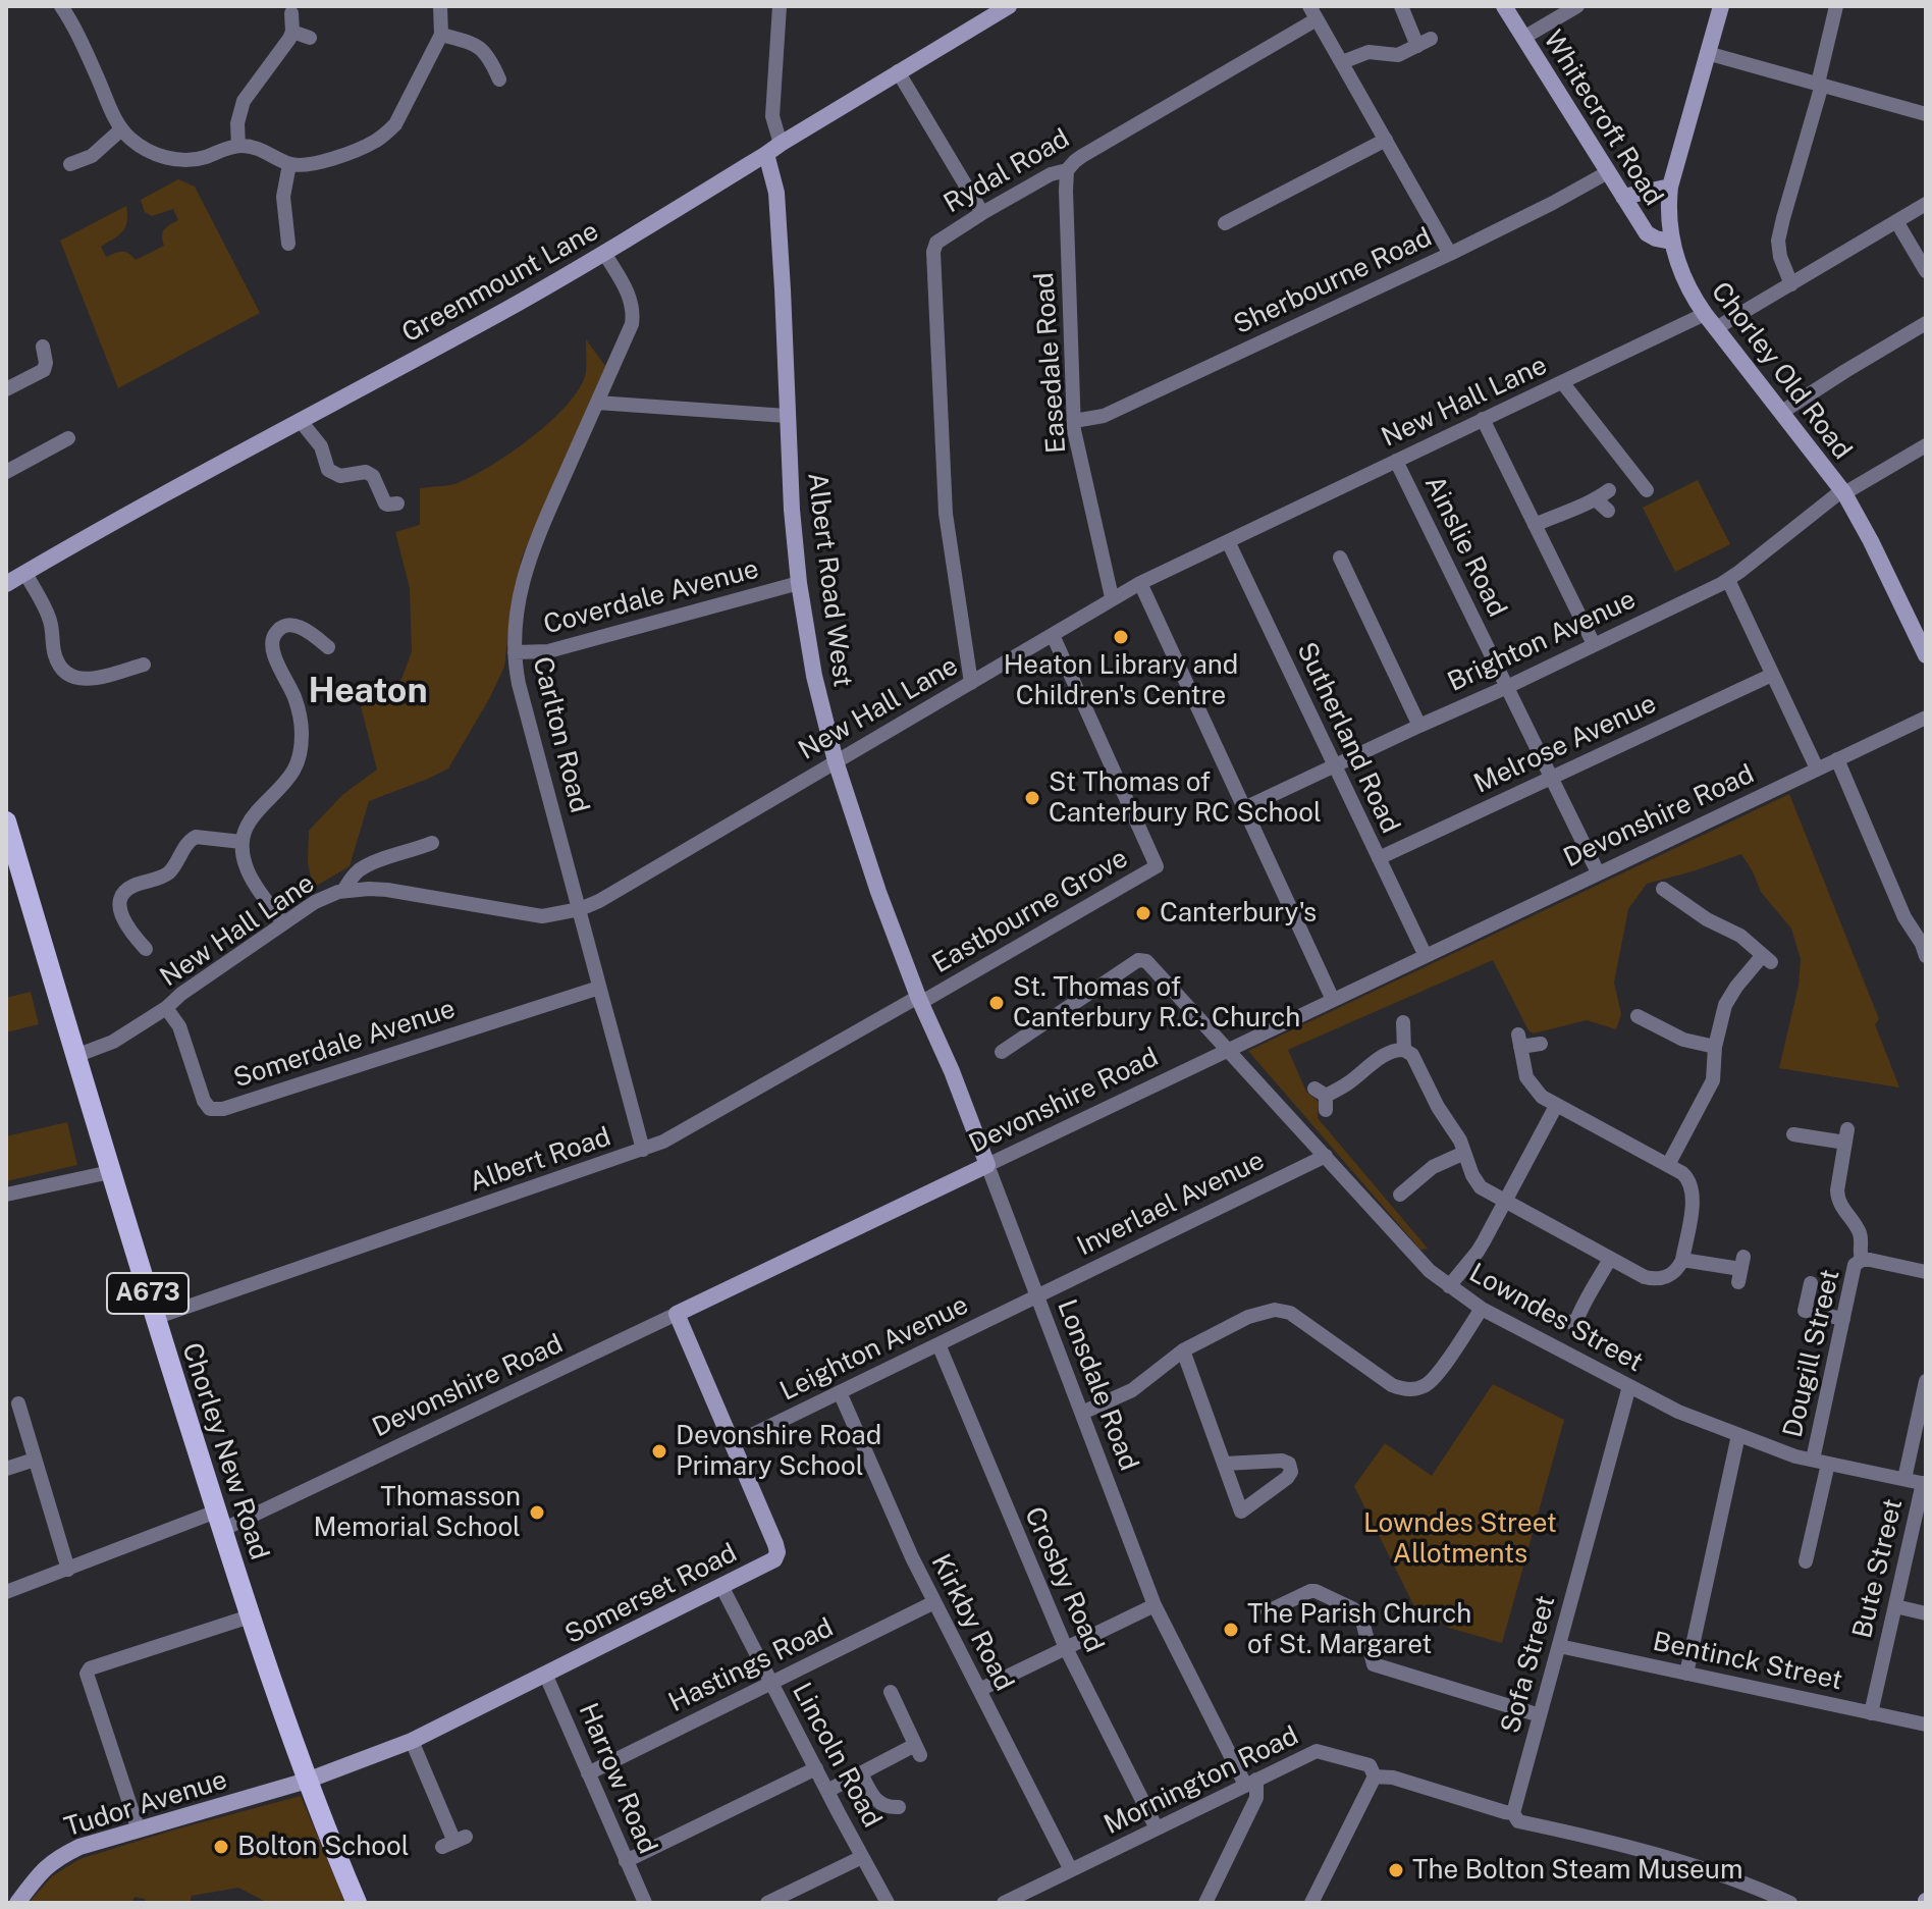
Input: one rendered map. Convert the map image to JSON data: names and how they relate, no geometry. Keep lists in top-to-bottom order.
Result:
{
  "streets": {
    "main road": ["A673", "Chorley New Road"],
    "street": [
      "Whitecroft Road",
      "Rydal Road",
      "Sherbourne Road",
      "Greenmount Lane",
      "Easedale Road",
      "Chorley Old Road",
      "New Hall Lane",
      "Ainslie Road",
      "Albert Road West",
      "Coverdale Avenue",
      "Brighton Avenue",
      "Carlton Road",
      "Sutherland Road",
      "Melrose Avenue",
      "Devonshire Road",
      "Eastbourne Grove",
      "Somerdale Avenue",
      "Albert Road",
      "Inverlael Avenue",
      "Lowndes Street",
      "Leighton Avenue",
      "Dougill Street",
      "Lonsdale Road",
      "Bute Street",
      "Crosby Road",
      "Somerset Road",
      "Kirkby Road",
      "Bentinck Street",
      "Sofa Street",
      "Hastings Road",
      "Lincoln Road",
      "Harrow Road",
      "Mornington Road",
      "Tudor Avenue"
    ]
  },
  "crossings": [
    ["Whitecroft Road", "Sherbourne Road"],
    ["Whitecroft Road", "Chorley Old Road"],
    ["Rydal Road", "Easedale Road"],
    ["Rydal Road", "New Hall Lane"],
    ["Sherbourne Road", "Easedale Road"],
    ["Greenmount Lane", "Albert Road West"],
    ["Greenmount Lane", "Carlton Road"],
    ["Easedale Road", "New Hall Lane"],
    ["Chorley Old Road", "New Hall Lane"],
    ["Chorley Old Road", "Brighton Avenue"],
    ["New Hall Lane", "Ainslie Road"],
    ["New Hall Lane", "Albert Road West"],
    ["New Hall Lane", "Carlton Road"],
    ["New Hall Lane", "Sutherland Road"],
    ["New Hall Lane", "Eastbourne Grove"],
    ["New Hall Lane", "Somerdale Avenue"],
    ["New Hall Lane", "Chorley New Road"],
    ["Ainslie Road", "Brighton Avenue"],
    ["Ainslie Road", "Melrose Avenue"],
    ["Ainslie Road", "Devonshire Road"],
    ["Albert Road West", "Coverdale Avenue"],
    ["Albert Road West", "Eastbourne Grove"],
    ["Albert Road West", "Albert Road"],
    ["Albert Road West", "Lonsdale Road"],
    ["Coverdale Avenue", "Carlton Road"],
    ["Brighton Avenue", "Sutherland Road"],
    ["Carlton Road", "Somerdale Avenue"],
    ["Carlton Road", "Albert Road"],
    ["Sutherland Road", "Melrose Avenue"],
    ["Sutherland Road", "Devonshire Road"],
    ["Devonshire Road", "Lowndes Street"],
    ["Devonshire Road", "Lonsdale Road"],
    ["Devonshire Road", "Chorley New Road"],
    ["Devonshire Road", "Somerset Road"],
    ["Eastbourne Grove", "Albert Road"],
    ["Eastbourne Grove", "Lonsdale Road"],
    ["Albert Road", "Lonsdale Road"],
    ["Albert Road", "Chorley New Road"],
    ["Inverlael Avenue", "Lowndes Street"],
    ["Inverlael Avenue", "Leighton Avenue"],
    ["Inverlael Avenue", "Lonsdale Road"],
    ["Lowndes Street", "Dougill Street"],
    ["Lowndes Street", "Bute Street"],
    ["Lowndes Street", "Sofa Street"],
    ["Leighton Avenue", "Lonsdale Road"],
    ["Leighton Avenue", "Crosby Road"],
    ["Leighton Avenue", "Somerset Road"],
    ["Leighton Avenue", "Kirkby Road"],
    ["Lonsdale Road", "Mornington Road"],
    ["Chorley New Road", "Somerset Road"],
    ["Chorley New Road", "Tudor Avenue"],
    ["Bute Street", "Bentinck Street"],
    ["Crosby Road", "Mornington Road"],
    ["Somerset Road", "Lincoln Road"],
    ["Somerset Road", "Harrow Road"],
    ["Somerset Road", "Tudor Avenue"],
    ["Kirkby Road", "Hastings Road"],
    ["Kirkby Road", "Mornington Road"],
    ["Bentinck Street", "Sofa Street"],
    ["Sofa Street", "Mornington Road"],
    ["Hastings Road", "Lincoln Road"],
    ["Hastings Road", "Harrow Road"]
  ],
  "districts": ["Heaton"],
  "parks": ["Lowndes Street Allotments"],
  "places": [
    "Heaton Library and Children's Centre",
    "St Thomas of Canterbury RC School",
    "Canterbury's",
    "St. Thomas of Canterbury R.C. Church",
    "Devonshire Road Primary School",
    "Thomasson Memorial School",
    "The Parish Church of St. Margaret",
    "Bolton School",
    "The Bolton Steam Museum"
  ]
}
